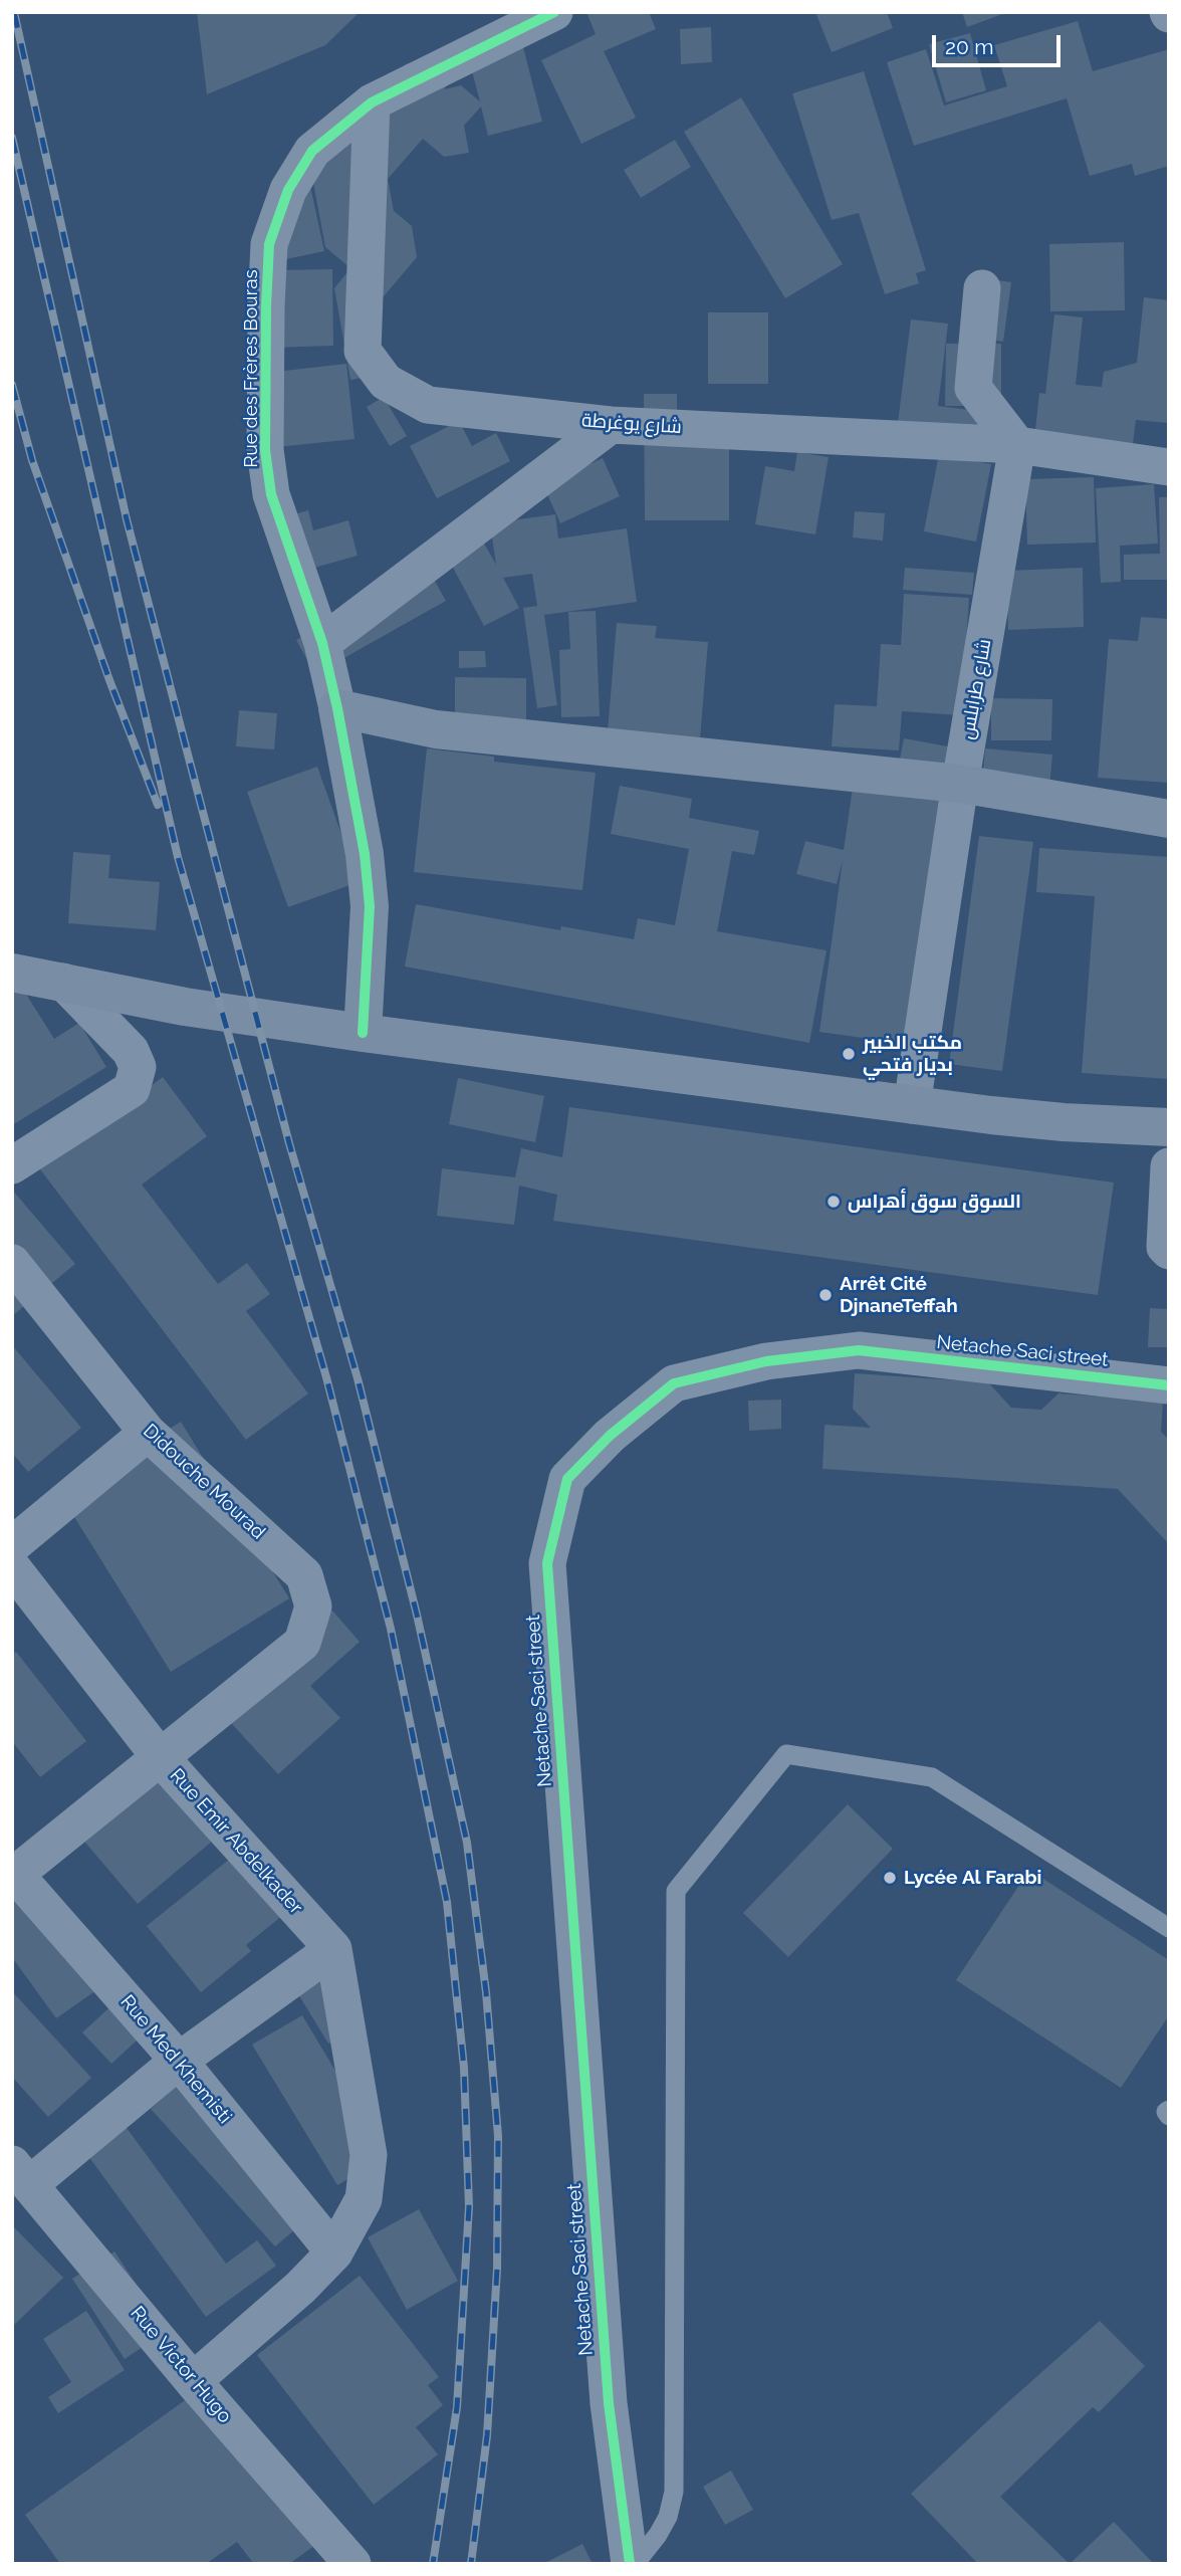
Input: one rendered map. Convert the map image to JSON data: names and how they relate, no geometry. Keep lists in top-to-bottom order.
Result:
{
  "streets": {
    "street": [
      "Rue des Frères Bouras",
      "شارع يوغرطة",
      "شارع طرابلس",
      "Netache Saci street",
      "Didouche Mourad",
      "Rue Emir Abdelkader",
      "Rue Med Khemisti",
      "Rue Victor Hugo"
    ]
  },
  "crossings": [
    ["Rue des Frères Bouras", "شارع يوغرطة"],
    ["شارع يوغرطة", "شارع طرابلس"],
    ["Didouche Mourad", "Rue Emir Abdelkader"]
  ],
  "places": [
    "مكتب الخبير بديار فتحي",
    "السوق سوق أهراس",
    "Arrêt Cité DjnaneTeffah",
    "Lycée Al Farabi"
  ],
  "scale_bar": "20 m"
}
